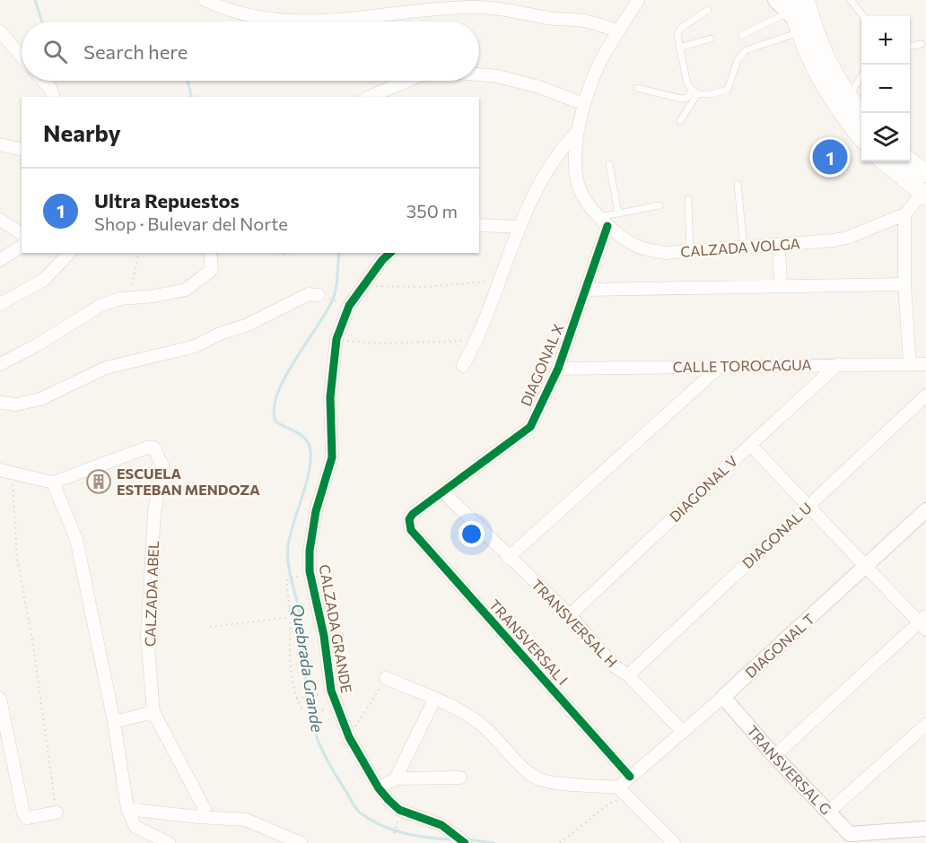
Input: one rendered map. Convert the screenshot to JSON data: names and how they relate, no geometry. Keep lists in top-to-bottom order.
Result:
{
  "streets": {
    "street": [
      "CALZADA VOLGA",
      "DIAGONAL X",
      "CALLE TOROCAGUA",
      "DIAGONAL V",
      "DIAGONAL U",
      "CALZADA ABEL",
      "TRANSVERSAL H",
      "CALZADA GRANDE",
      "TRANSVERSAL I",
      "DIAGONAL T",
      "TRANSVERSAL G"
    ]
  },
  "crossings": [
    ["CALZADA VOLGA", "DIAGONAL X"],
    ["DIAGONAL X", "CALLE TOROCAGUA"],
    ["DIAGONAL X", "TRANSVERSAL H"],
    ["DIAGONAL X", "TRANSVERSAL I"],
    ["CALLE TOROCAGUA", "DIAGONAL V"],
    ["DIAGONAL V", "TRANSVERSAL H"],
    ["DIAGONAL U", "TRANSVERSAL H"],
    ["TRANSVERSAL H", "DIAGONAL T"],
    ["TRANSVERSAL I", "DIAGONAL T"],
    ["DIAGONAL T", "TRANSVERSAL G"]
  ],
  "water": ["Quebrada Grande"],
  "places": {
    "building": ["ESCUELA ESTEBAN MENDOZA"]
  },
  "page": {
    "map_buttons": ["+", "−"],
    "search": "Search here",
    "heading": "Nearby",
    "pins": "1",
    "list": [
      {
        "mark": "1",
        "name": "Ultra Repuestos",
        "note": "Shop · Bulevar del Norte",
        "value": "350 m"
      }
    ]
  }
}
